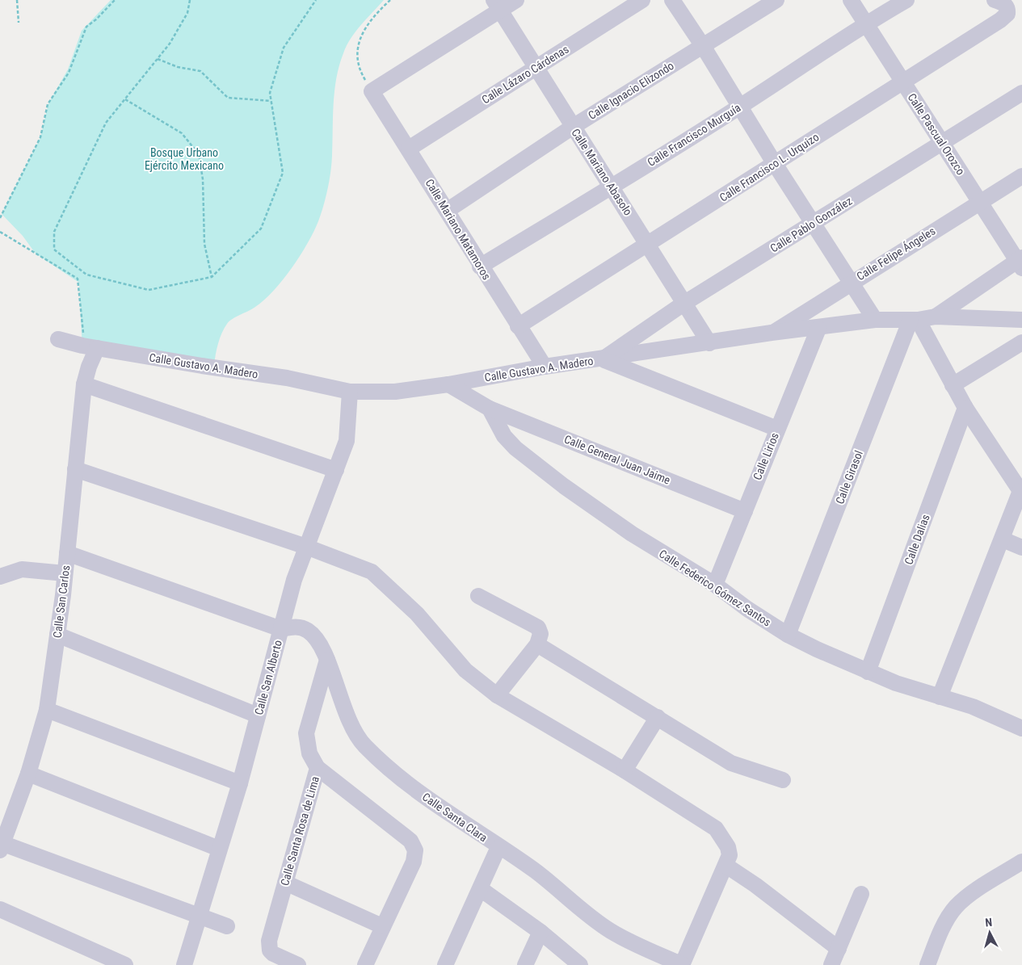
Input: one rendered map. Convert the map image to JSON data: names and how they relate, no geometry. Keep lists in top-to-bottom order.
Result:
{
  "streets": {
    "street": [
      "Calle Lázaro Cárdenas",
      "Calle Ignacio Elizondo",
      "Calle Pascual Orozco",
      "Calle Francisco Murguía",
      "Calle Francisco L. Urquizo",
      "Calle Mariano Abasolo",
      "Calle Pablo González",
      "Calle Mariano Matamoros",
      "Calle Felipe Ángeles",
      "Calle Gustavo A. Madero",
      "Calle Lirios",
      "Calle General Juan Jaime",
      "Calle Girasol",
      "Calle Dalias",
      "Calle Federico Gómez Santos",
      "Calle San Carlos",
      "Calle San Alberto",
      "Calle Santa Clara",
      "Calle Santa Rosa de Lima"
    ]
  },
  "crossings": [
    ["Calle Lázaro Cárdenas", "Calle Mariano Abasolo"],
    ["Calle Lázaro Cárdenas", "Calle Mariano Matamoros"],
    ["Calle Ignacio Elizondo", "Calle Mariano Abasolo"],
    ["Calle Ignacio Elizondo", "Calle Mariano Matamoros"],
    ["Calle Pascual Orozco", "Calle Francisco Murguía"],
    ["Calle Pascual Orozco", "Calle Francisco L. Urquizo"],
    ["Calle Pascual Orozco", "Calle Pablo González"],
    ["Calle Pascual Orozco", "Calle Felipe Ángeles"],
    ["Calle Francisco Murguía", "Calle Mariano Abasolo"],
    ["Calle Francisco Murguía", "Calle Mariano Matamoros"],
    ["Calle Francisco L. Urquizo", "Calle Mariano Abasolo"],
    ["Calle Francisco L. Urquizo", "Calle Mariano Matamoros"],
    ["Calle Mariano Abasolo", "Calle Pablo González"],
    ["Calle Mariano Abasolo", "Calle Gustavo A. Madero"],
    ["Calle Pablo González", "Calle Gustavo A. Madero"],
    ["Calle Mariano Matamoros", "Calle Gustavo A. Madero"],
    ["Calle Felipe Ángeles", "Calle Gustavo A. Madero"],
    ["Calle Gustavo A. Madero", "Calle Lirios"],
    ["Calle Gustavo A. Madero", "Calle Girasol"],
    ["Calle Gustavo A. Madero", "Calle San Carlos"],
    ["Calle Gustavo A. Madero", "Calle San Alberto"],
    ["Calle Lirios", "Calle General Juan Jaime"],
    ["Calle Lirios", "Calle Federico Gómez Santos"],
    ["Calle General Juan Jaime", "Calle Federico Gómez Santos"],
    ["Calle Girasol", "Calle Federico Gómez Santos"],
    ["Calle Dalias", "Calle Federico Gómez Santos"],
    ["Calle San Alberto", "Calle Santa Clara"],
    ["Calle Santa Clara", "Calle Santa Rosa de Lima"]
  ],
  "parks": ["Bosque Urbano Ejército Mexicano"],
  "north": "top"
}
